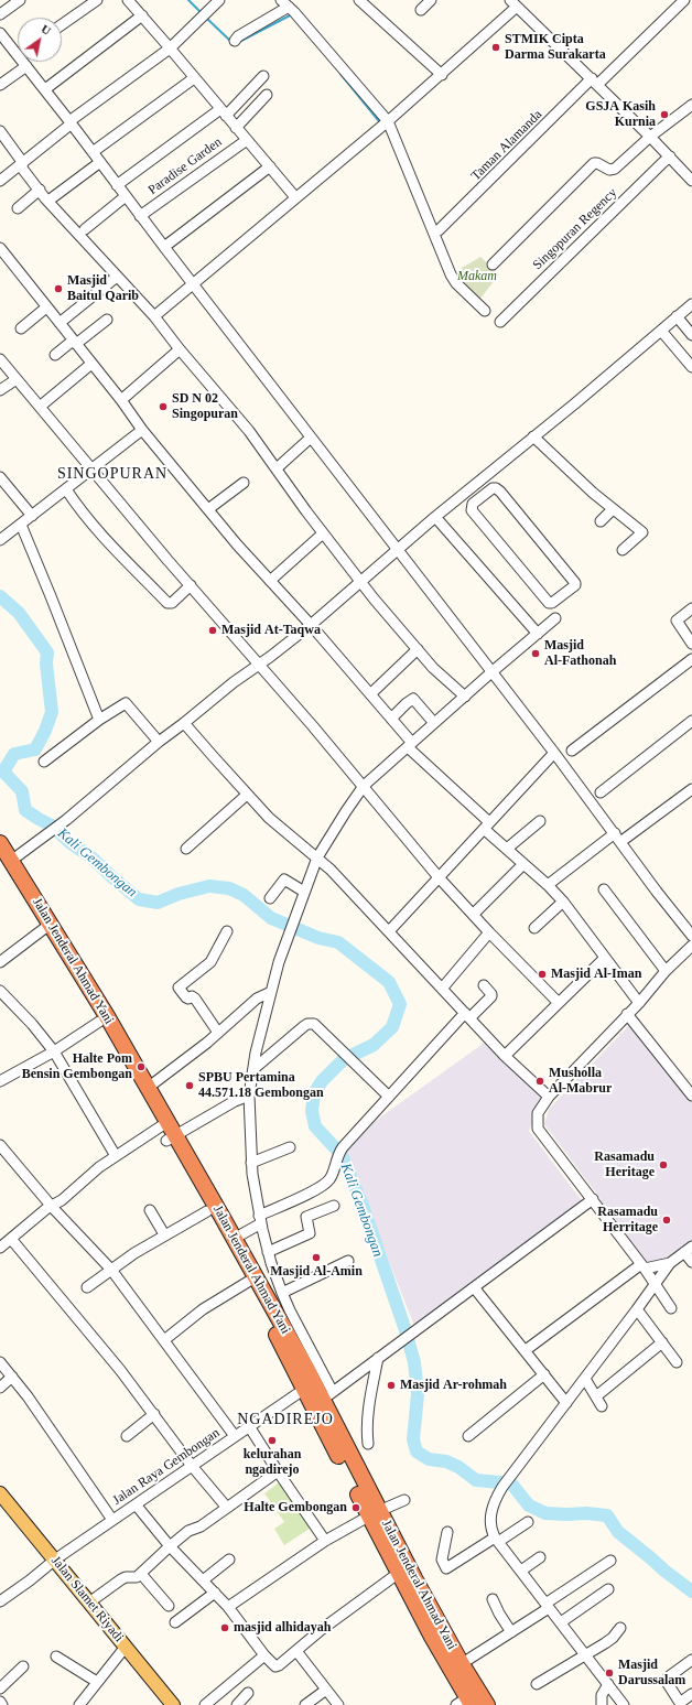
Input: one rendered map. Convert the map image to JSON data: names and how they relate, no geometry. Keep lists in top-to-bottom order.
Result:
{
  "streets": {
    "highway": ["Jalan Jenderal Ahmad Yani"],
    "main road": ["Jalan Slamet Riyadi"],
    "street": [
      "Taman Alamanda",
      "Paradise Garden",
      "Singopuran Regency",
      "Jalan Raya Gembongan"
    ]
  },
  "crossings": [
    ["Jalan Jenderal Ahmad Yani", "Jalan Raya Gembongan"],
    ["Jalan Raya Gembongan", "Jalan Slamet Riyadi"]
  ],
  "districts": ["SINGOPURAN", "NGADIREJO"],
  "water": ["Kali Gembongan"],
  "parks": ["Makam"],
  "places": [
    "STMIK Cipta Darma Surakarta",
    "GSJA Kasih Kurnia",
    "Masjid Baitul Qarib",
    "SD N 02 Singopuran",
    "Masjid At-Taqwa",
    "Masjid Al-Fathonah",
    "Masjid Al-Iman",
    "Halte Pom Bensin Gembongan",
    "Musholla Al-Mabrur",
    "SPBU Pertamina 44.571.18 Gembongan",
    "Rasamadu Heritage",
    "Rasamadu Herritage",
    "Masjid Al-Amin",
    "Masjid Ar-rohmah",
    "kelurahan ngadirejo",
    "Halte Gembongan",
    "masjid alhidayah",
    "Masjid Darussalam"
  ],
  "north": "top right"
}
